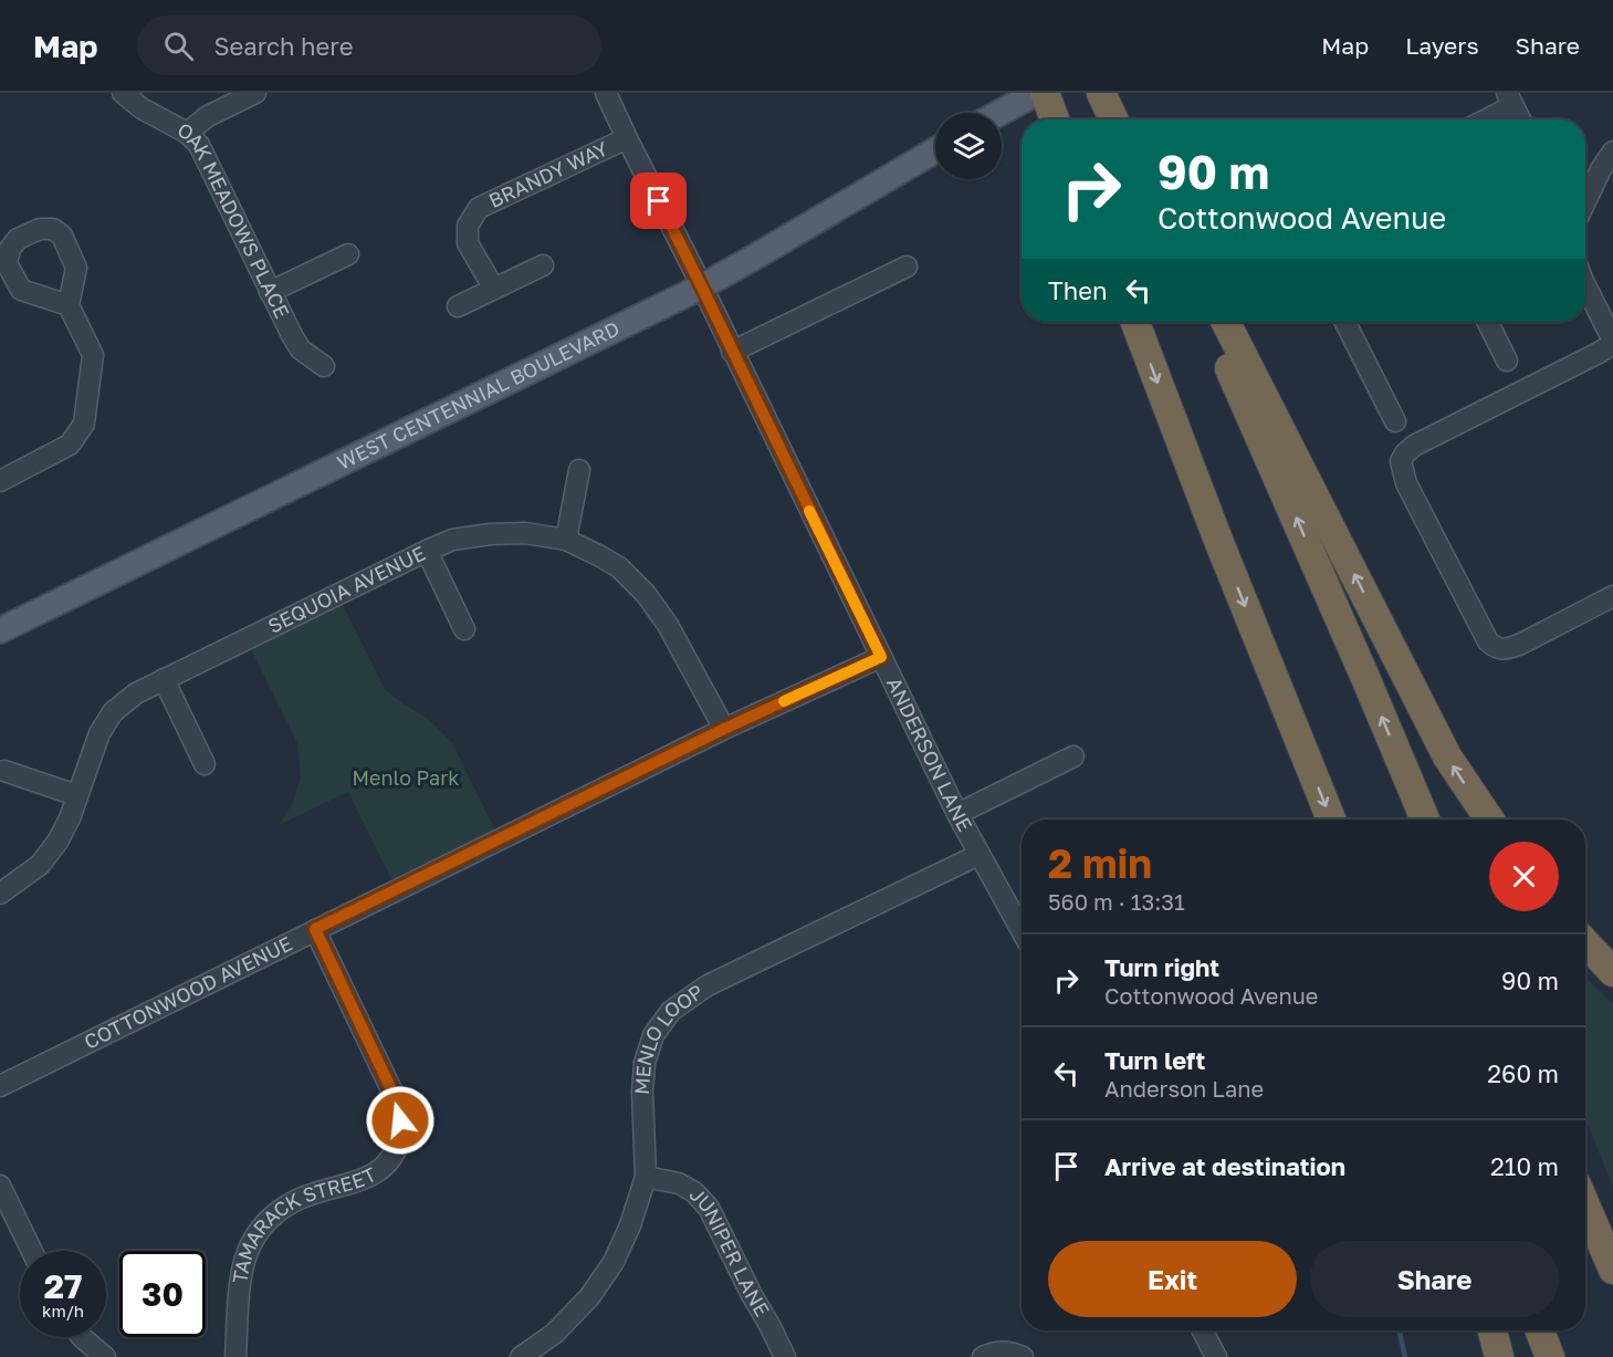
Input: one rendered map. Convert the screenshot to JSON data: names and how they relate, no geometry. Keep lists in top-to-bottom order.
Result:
{
  "streets": {
    "main road": ["WEST CENTENNIAL BOULEVARD"],
    "street": [
      "BRANDY WAY",
      "OAK MEADOWS PLACE",
      "SEQUOIA AVENUE",
      "ANDERSON LANE",
      "COTTONWOOD AVENUE",
      "MENLO LOOP",
      "TAMARACK STREET",
      "JUNIPER LANE"
    ]
  },
  "crossings": [
    ["BRANDY WAY", "ANDERSON LANE"],
    ["WEST CENTENNIAL BOULEVARD", "ANDERSON LANE"],
    ["SEQUOIA AVENUE", "COTTONWOOD AVENUE"],
    ["ANDERSON LANE", "COTTONWOOD AVENUE"],
    ["ANDERSON LANE", "MENLO LOOP"],
    ["COTTONWOOD AVENUE", "TAMARACK STREET"],
    ["MENLO LOOP", "JUNIPER LANE"]
  ],
  "parks": ["Menlo Park"],
  "page": {
    "header": "Map",
    "search": "Search here",
    "nav": ["Map", "Layers", "Share"],
    "turn": ["90 m", "Cottonwood Avenue"],
    "then": "Then",
    "heading": ["2 min", "560 m · 13:31"],
    "list": [
      {
        "name": "Turn right",
        "note": "Cottonwood Avenue",
        "value": "90 m"
      },
      {
        "name": "Turn left",
        "note": "Anderson Lane",
        "value": "260 m"
      },
      {
        "name": "Arrive at destination",
        "value": "210 m"
      }
    ],
    "buttons": ["Exit", "Share"],
    "speed": "27 km/h",
    "limit": "30"
  }
}
